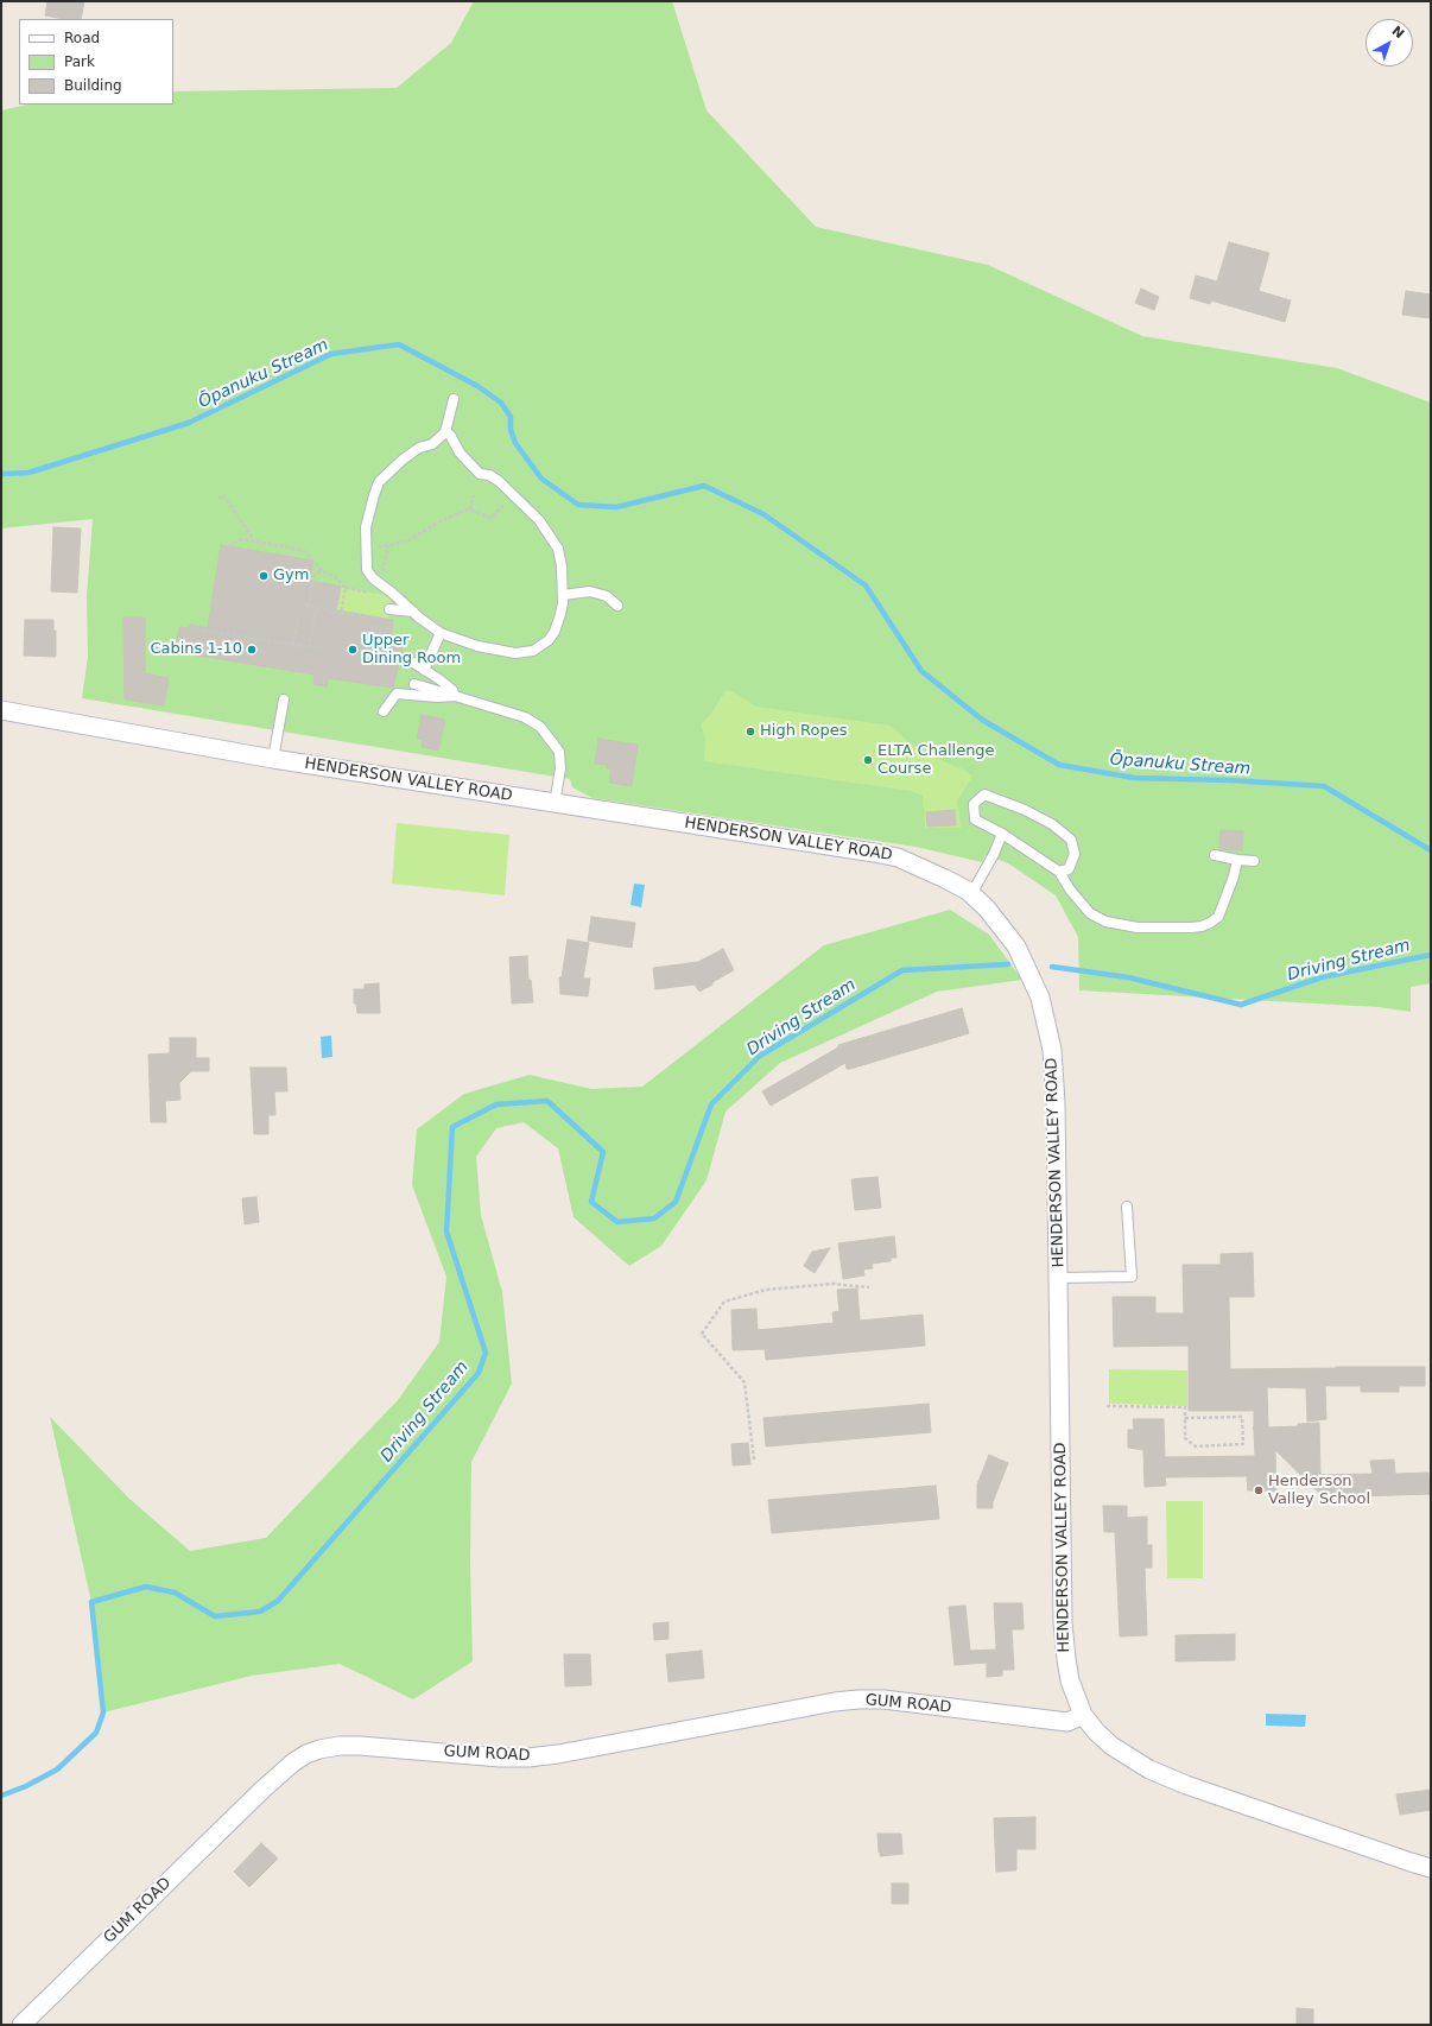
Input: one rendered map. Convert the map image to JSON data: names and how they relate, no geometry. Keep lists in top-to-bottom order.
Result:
{
  "streets": {
    "street": ["HENDERSON VALLEY ROAD", "GUM ROAD"]
  },
  "crossings": [
    ["HENDERSON VALLEY ROAD", "GUM ROAD"]
  ],
  "water": ["Ōpanuku Stream", "Driving Stream"],
  "places": [
    "Gym",
    "Cabins 1-10",
    "Upper Dining Room",
    "High Ropes",
    "ELTA Challenge Course",
    "Henderson Valley School"
  ],
  "legend": ["Road", "Park", "Building"],
  "north": "top right"
}
